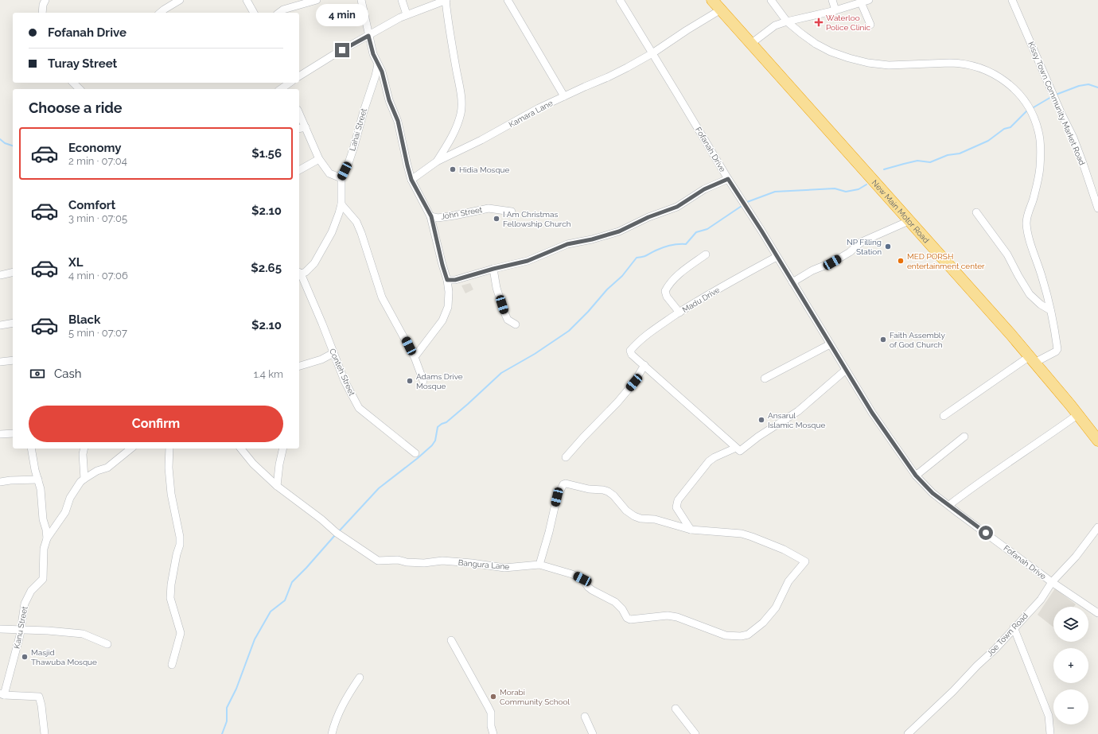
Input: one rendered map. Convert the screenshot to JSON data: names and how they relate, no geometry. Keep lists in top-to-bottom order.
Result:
{
  "streets": {
    "highway": ["New Main Motor Road"],
    "street": [
      "Kissy Town Community Market Road",
      "Kamara Lane",
      "Lahai Street",
      "Fofanah Drive",
      "John Street",
      "Madu Drive",
      "Conteh Street",
      "Bangura Lane",
      "Kanu Street",
      "Joe Town Road"
    ]
  },
  "crossings": [
    ["Kamara Lane", "Fofanah Drive"],
    ["Kamara Lane", "New Main Motor Road"],
    ["Fofanah Drive", "Madu Drive"],
    ["Fofanah Drive", "Joe Town Road"]
  ],
  "places": {
    "health": ["Waterloo Police Clinic"],
    "other": [
      "Hidia Mosque",
      "I Am Christmas Fellowship Church",
      "NP Filling Station",
      "MED PORSH entertainment center",
      "Faith Assembly of God Church",
      "Adams Drive Mosque",
      "Ansarul Islamic Mosque",
      "Masjid Thawuba Mosque",
      "Morabi Community School"
    ]
  },
  "page": {
    "bubble": "4 min",
    "banner": ["Fofanah Drive", "Turay Street"],
    "heading": "Choose a ride",
    "list": [
      {
        "name": "Economy",
        "note": "2 min · 07:04",
        "value": "$1.56"
      },
      {
        "name": "Comfort",
        "note": "3 min · 07:05",
        "value": "$2.10"
      },
      {
        "name": "XL",
        "note": "4 min · 07:06",
        "value": "$2.65"
      },
      {
        "name": "Black",
        "note": "5 min · 07:07",
        "value": "$2.10"
      }
    ],
    "pay": ["Cash", "1.4 km"],
    "buttons": "Confirm",
    "map_buttons": ["+", "−"]
  }
}
